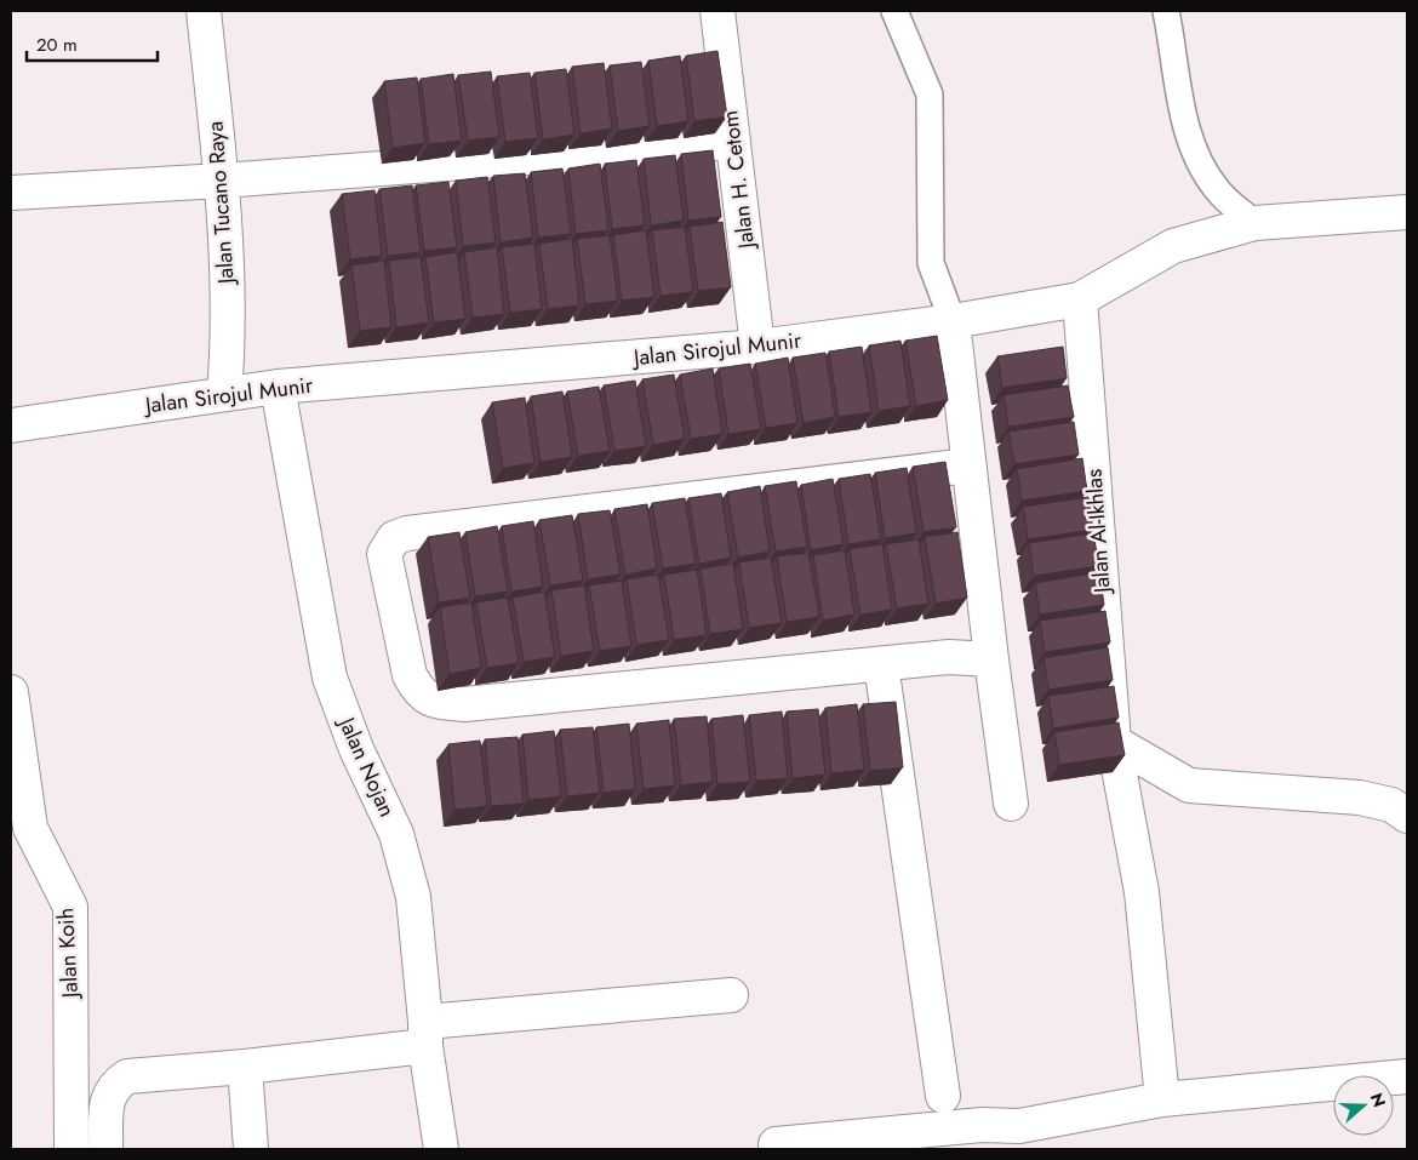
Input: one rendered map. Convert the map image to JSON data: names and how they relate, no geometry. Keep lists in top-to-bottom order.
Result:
{
  "streets": {
    "street": [
      "Jalan H. Cetom",
      "Jalan Tucano Raya",
      "Jalan Sirojul Munir",
      "Jalan Al-Ikhlas",
      "Jalan Nojan",
      "Jalan Koih"
    ]
  },
  "crossings": [
    ["Jalan H. Cetom", "Jalan Sirojul Munir"],
    ["Jalan Tucano Raya", "Jalan Sirojul Munir"],
    ["Jalan Sirojul Munir", "Jalan Al-Ikhlas"],
    ["Jalan Sirojul Munir", "Jalan Nojan"]
  ],
  "scale_bar": "20 m",
  "north": "right"
}
